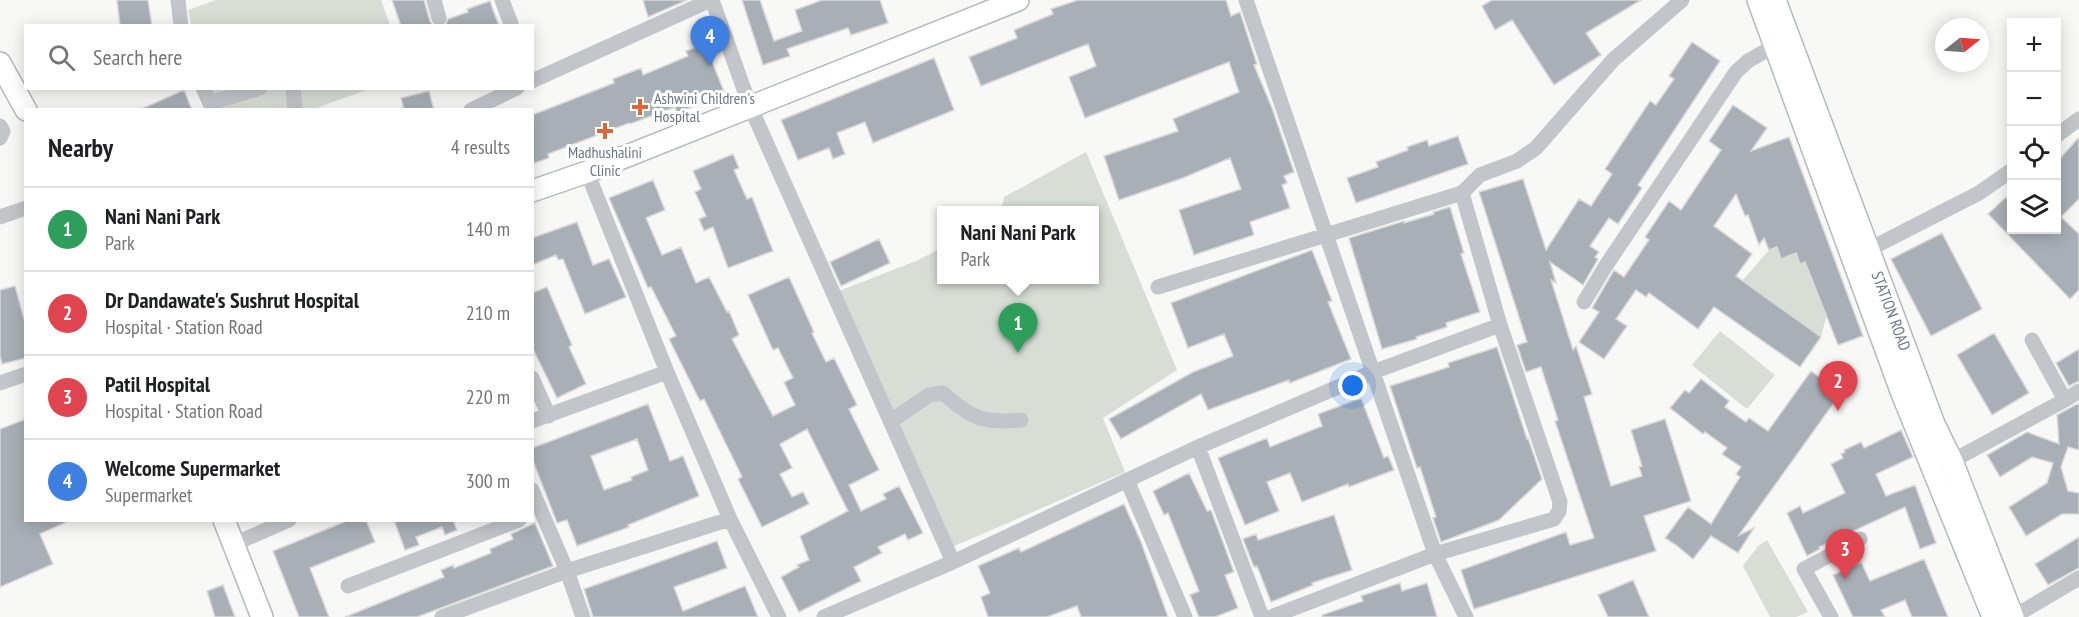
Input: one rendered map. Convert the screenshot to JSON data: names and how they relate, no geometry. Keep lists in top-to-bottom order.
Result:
{
  "streets": {
    "main road": ["STATION ROAD"]
  },
  "places": {
    "health": ["Ashwini Children's Hospital", "Madhushalini Clinic"]
  },
  "north": "right",
  "page": {
    "pins": [
      "4",
      "1",
      "2",
      "3"
    ],
    "map_buttons": ["+", "−"],
    "search": "Search here",
    "heading": ["Nearby", "4 results"],
    "list": [
      {
        "mark": "1",
        "name": "Nani Nani Park",
        "note": "Park",
        "value": "140 m"
      },
      {
        "mark": "2",
        "name": "Dr Dandawate's Sushrut Hospital",
        "note": "Hospital · Station Road",
        "value": "210 m"
      },
      {
        "mark": "3",
        "name": "Patil Hospital",
        "note": "Hospital · Station Road",
        "value": "220 m"
      },
      {
        "mark": "4",
        "name": "Welcome Supermarket",
        "note": "Supermarket",
        "value": "300 m"
      }
    ],
    "popup": ["Nani Nani Park", "Park"]
  }
}
